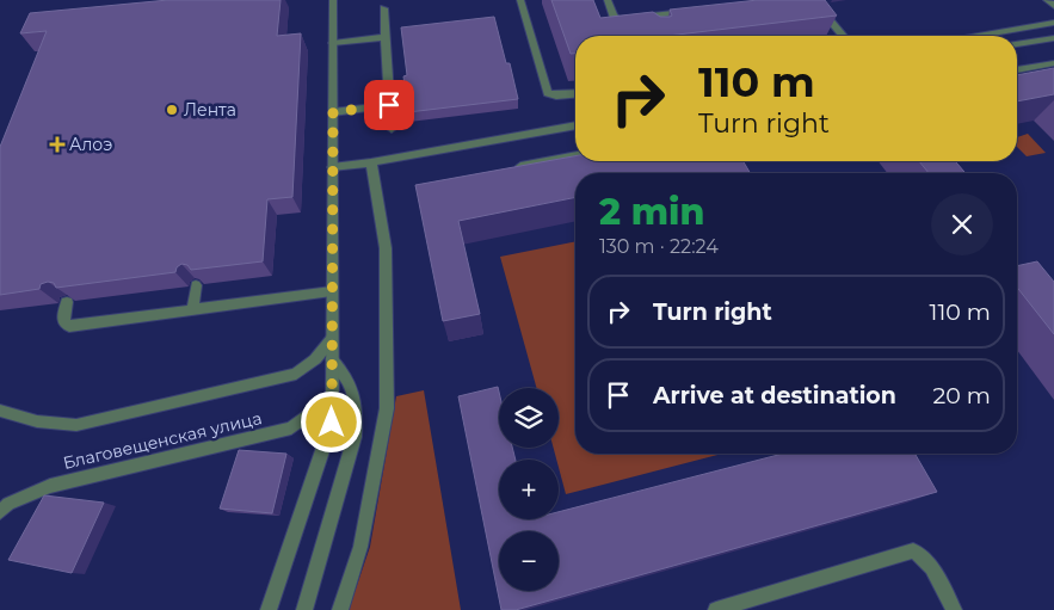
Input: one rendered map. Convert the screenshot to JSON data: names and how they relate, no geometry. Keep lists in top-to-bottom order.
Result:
{
  "streets": {
    "street": ["Благовещенская улица"]
  },
  "places": {
    "other": ["Лента"],
    "health": ["Алоэ"]
  },
  "page": {
    "turn": ["110 m", "Turn right"],
    "heading": ["2 min", "130 m · 22:24"],
    "list": [
      {
        "name": "Turn right",
        "value": "110 m"
      },
      {
        "name": "Arrive at destination",
        "value": "20 m"
      }
    ],
    "map_buttons": ["+", "−"]
  }
}
